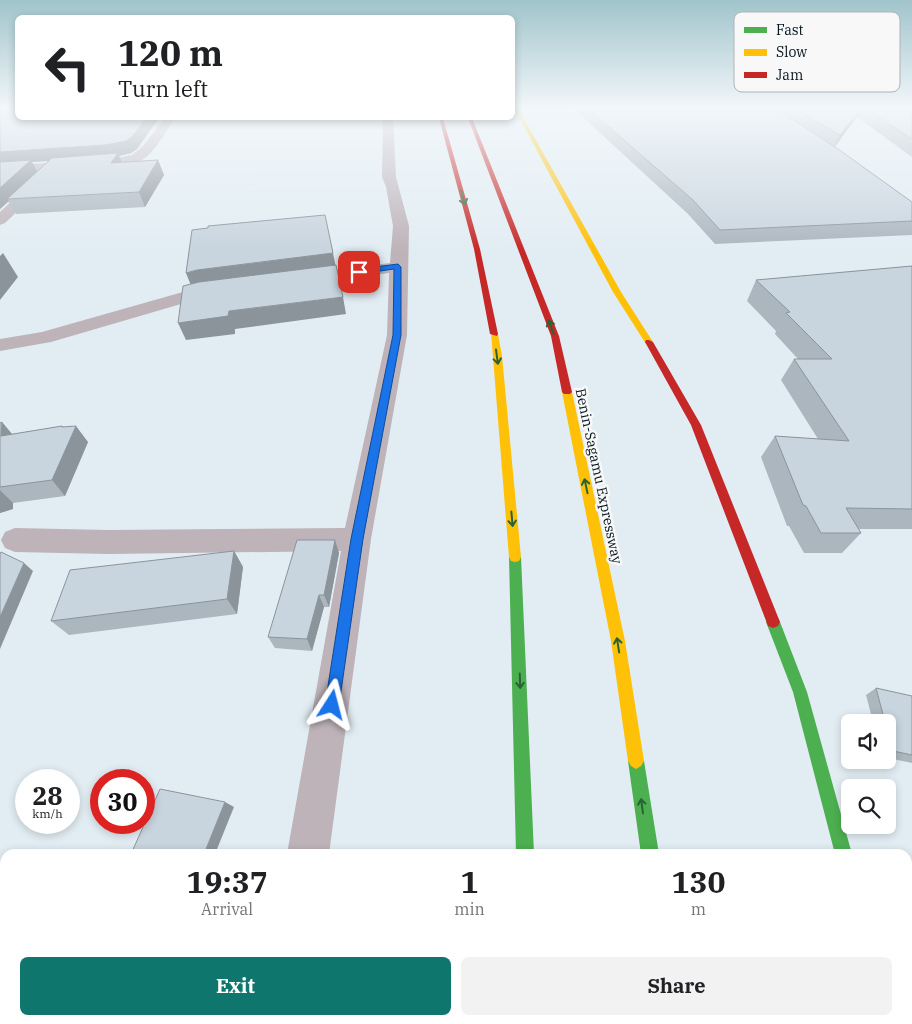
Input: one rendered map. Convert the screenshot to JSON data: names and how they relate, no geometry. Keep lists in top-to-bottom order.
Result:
{
  "streets": {
    "main road": ["Benin-Sagamu Expressway"]
  },
  "legend": ["Fast", "Slow", "Jam"],
  "page": {
    "turn": ["120 m", "Turn left"],
    "speed": "28 km/h",
    "limit": "30",
    "eta": [
      "19:37",
      "Arrival",
      "1",
      "min",
      "130",
      "m"
    ],
    "buttons": ["Exit", "Share"]
  }
}
